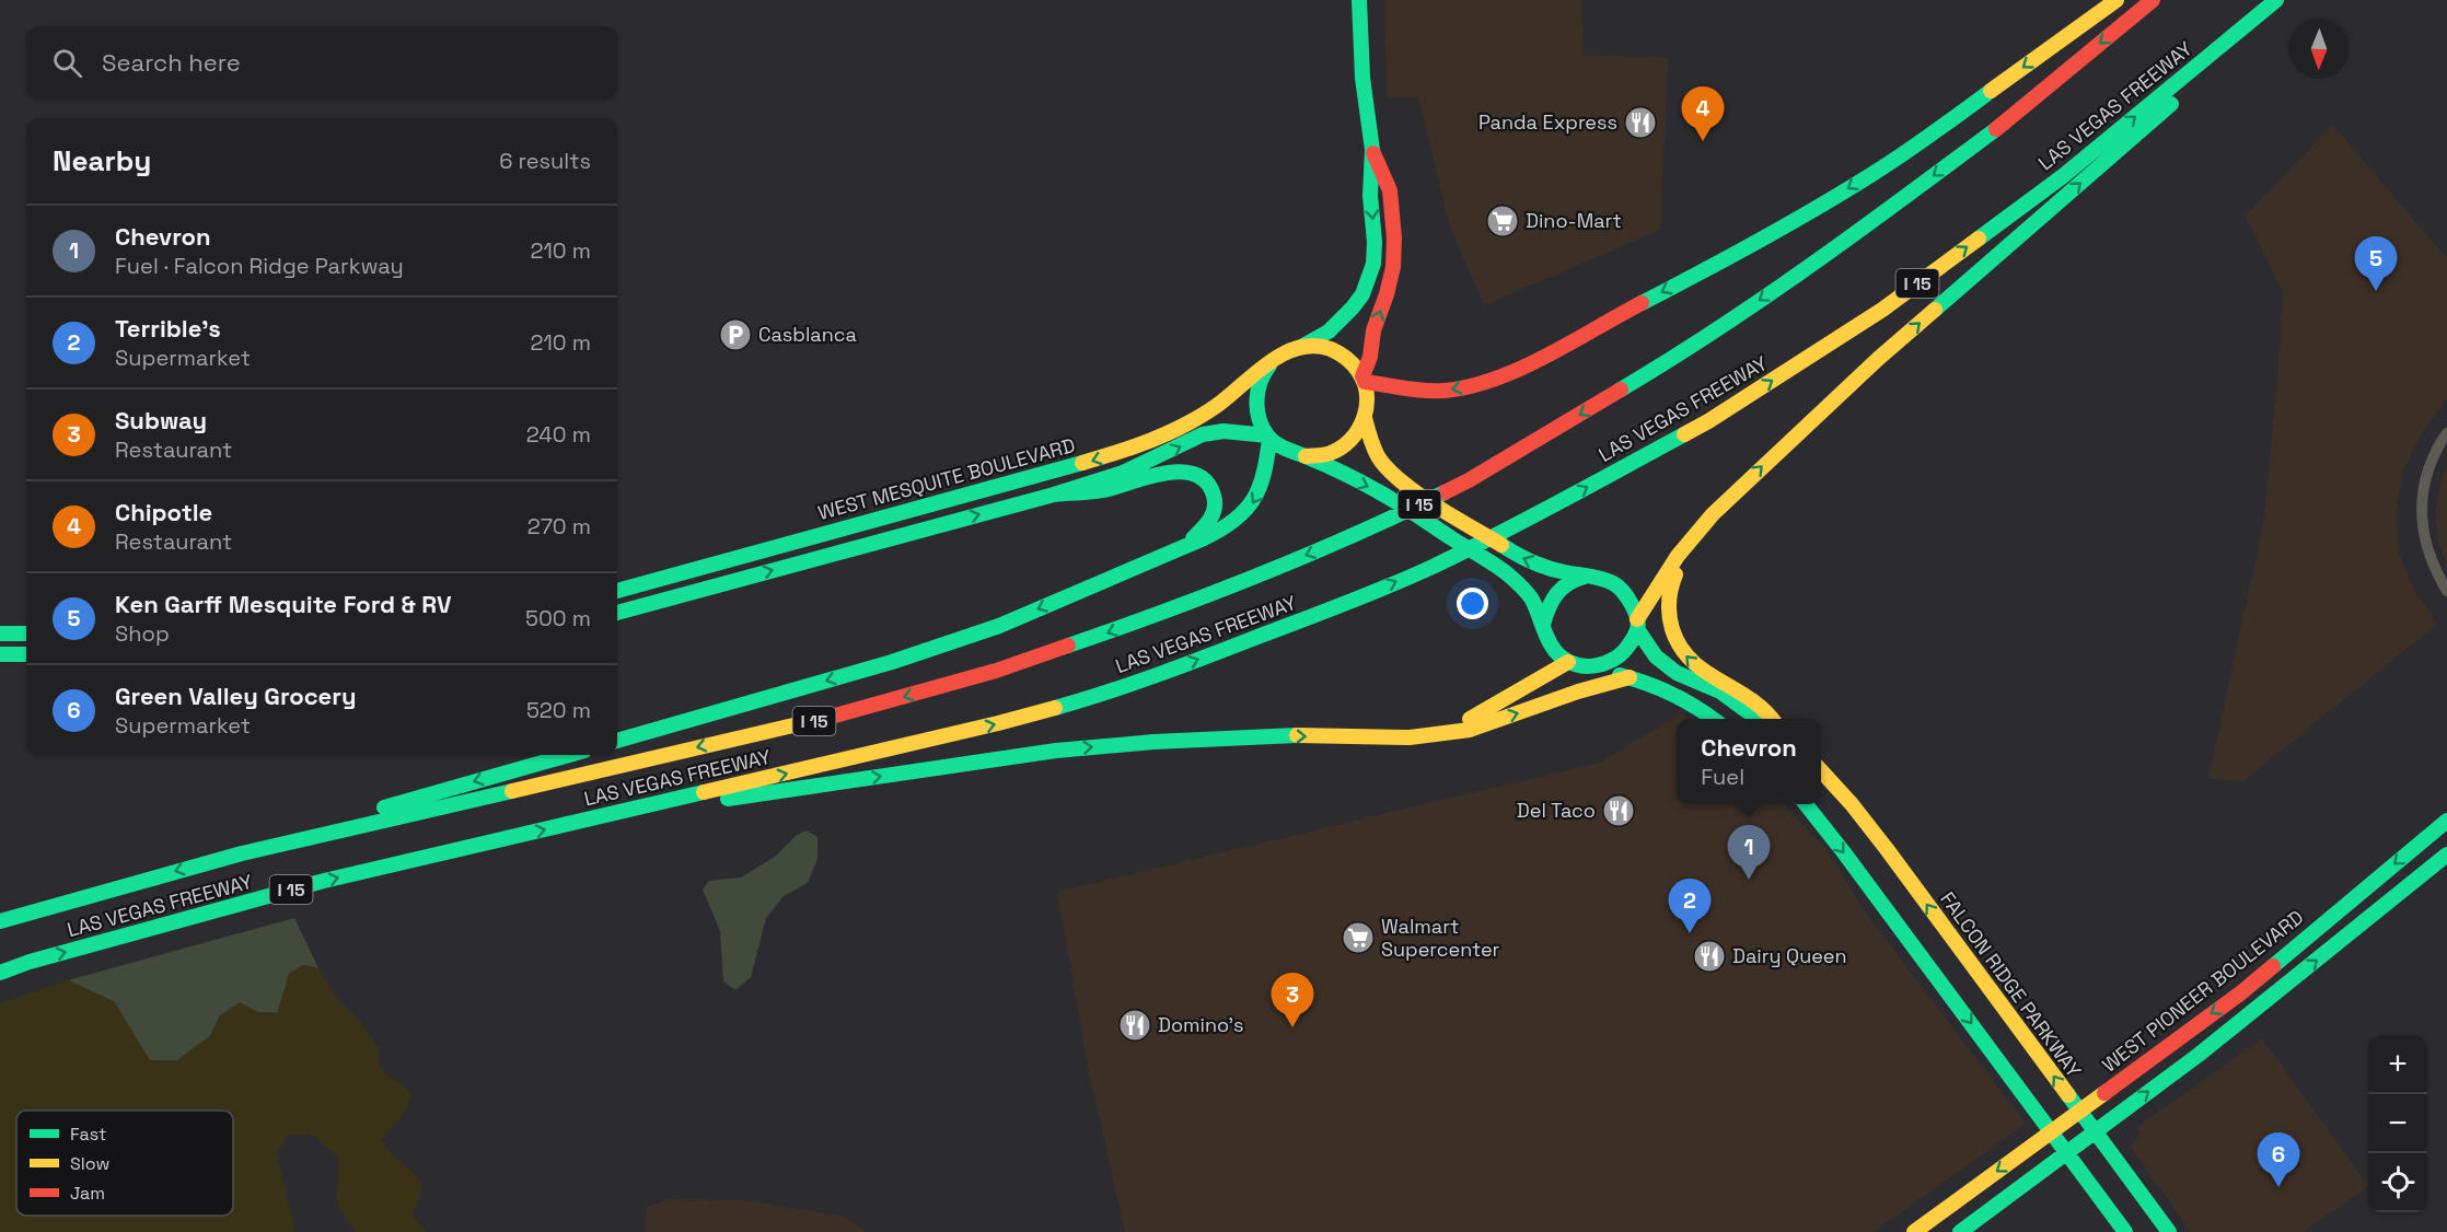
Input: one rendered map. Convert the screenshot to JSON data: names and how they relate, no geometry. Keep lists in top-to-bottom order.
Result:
{
  "streets": {
    "main road": [
      "LAS VEGAS FREEWAY",
      "I 15",
      "WEST MESQUITE BOULEVARD",
      "FALCON RIDGE PARKWAY",
      "WEST PIONEER BOULEVARD"
    ]
  },
  "crossings": [
    ["FALCON RIDGE PARKWAY", "WEST PIONEER BOULEVARD"]
  ],
  "places": {
    "restaurant": [
      "Panda Express",
      "Del Taco",
      "Dairy Queen",
      "Domino's"
    ],
    "supermarket": ["Dino-Mart", "Walmart Supercenter"],
    "parking": ["Casblanca"]
  },
  "legend": ["Fast", "Slow", "Jam"],
  "north": "bottom",
  "page": {
    "search": "Search here",
    "pins": [
      "4",
      "5",
      "1",
      "2",
      "3",
      "6"
    ],
    "heading": ["Nearby", "6 results"],
    "list": [
      {
        "mark": "1",
        "name": "Chevron",
        "note": "Fuel · Falcon Ridge Parkway",
        "value": "210 m"
      },
      {
        "mark": "2",
        "name": "Terrible's",
        "note": "Supermarket",
        "value": "210 m"
      },
      {
        "mark": "3",
        "name": "Subway",
        "note": "Restaurant",
        "value": "240 m"
      },
      {
        "mark": "4",
        "name": "Chipotle",
        "note": "Restaurant",
        "value": "270 m"
      },
      {
        "mark": "5",
        "name": "Ken Garff Mesquite Ford & RV",
        "note": "Shop",
        "value": "500 m"
      },
      {
        "mark": "6",
        "name": "Green Valley Grocery",
        "note": "Supermarket",
        "value": "520 m"
      }
    ],
    "popup": ["Chevron", "Fuel"],
    "map_buttons": ["+", "−"]
  }
}
